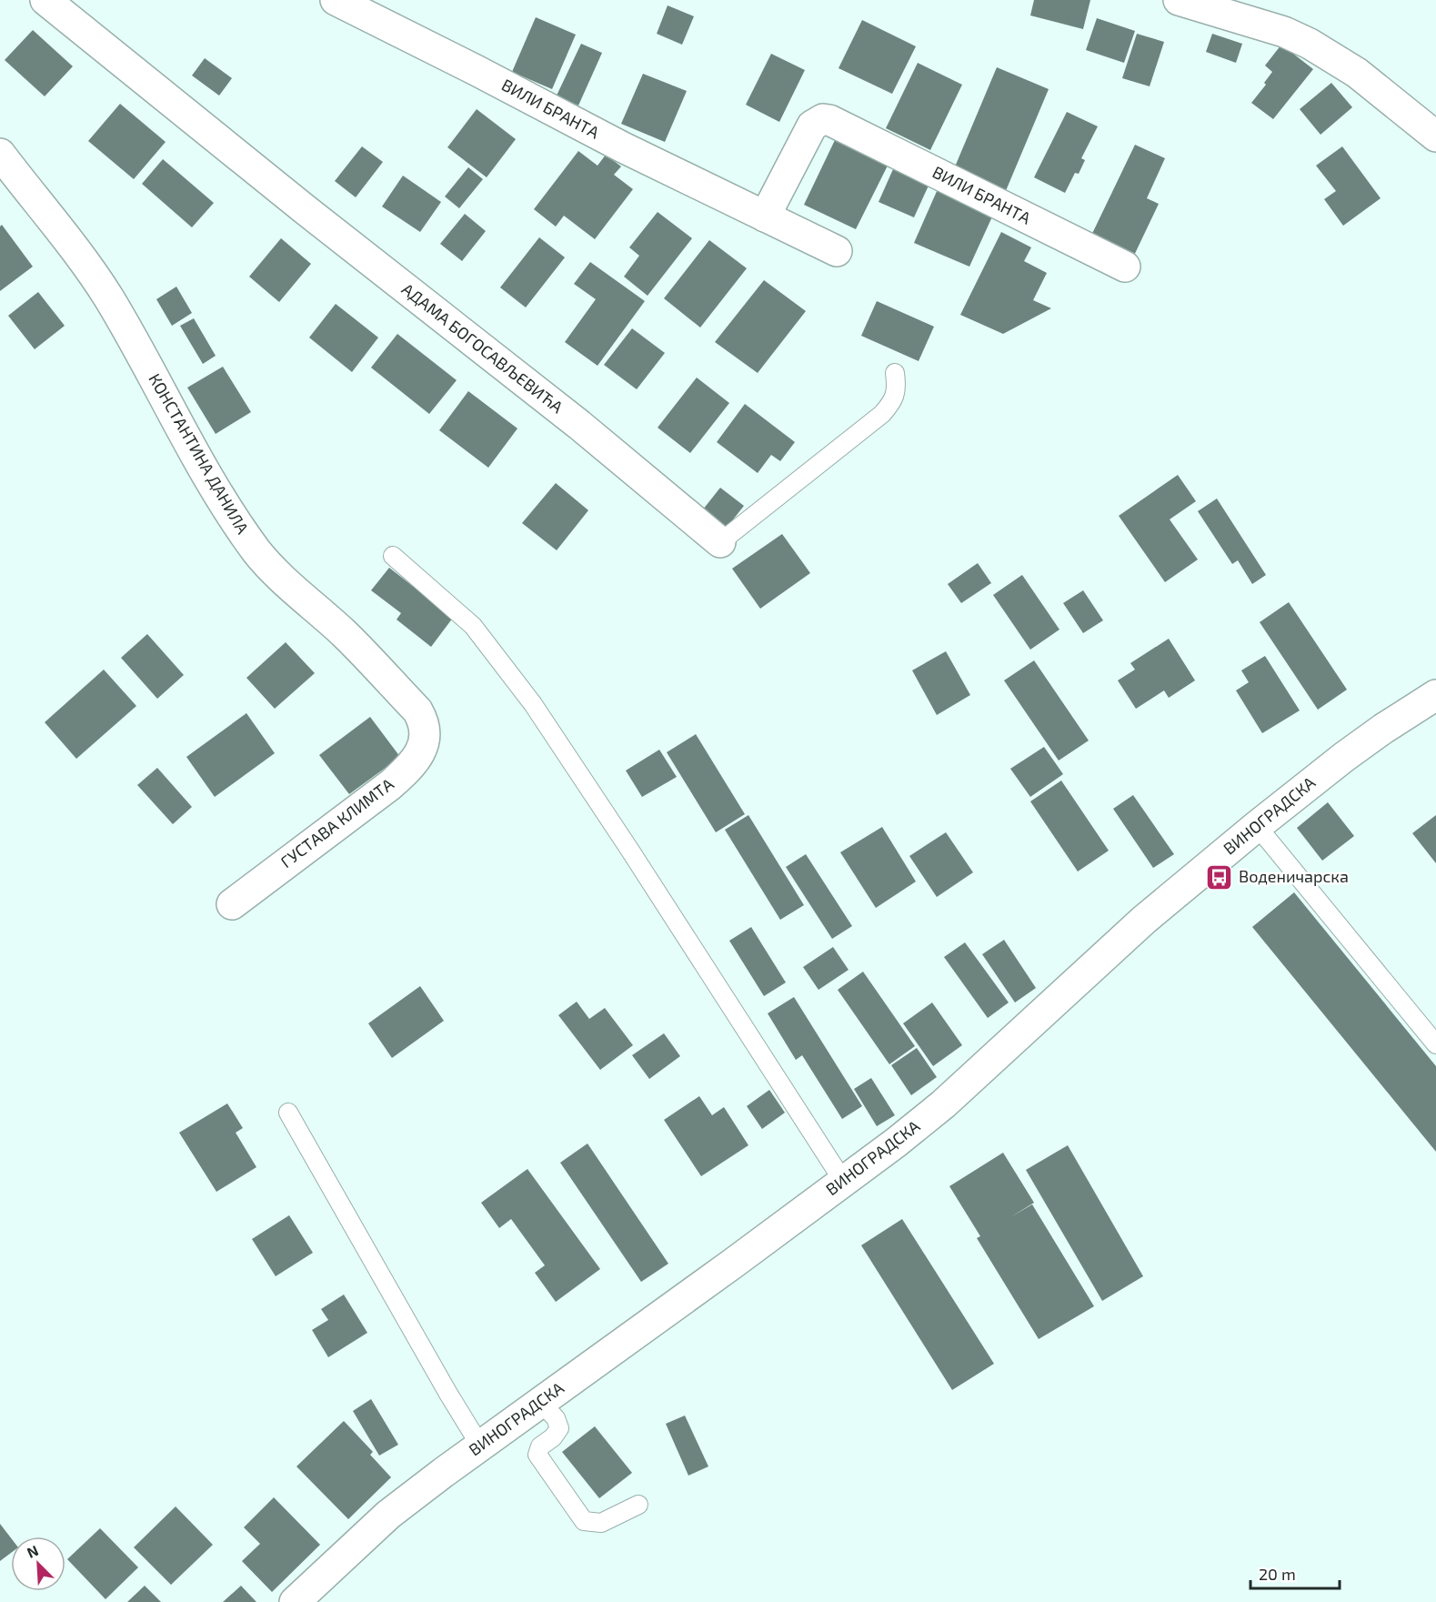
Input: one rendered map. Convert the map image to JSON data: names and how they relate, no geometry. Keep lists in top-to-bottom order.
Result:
{
  "streets": {
    "street": [
      "ВИЛИ БРАНТА",
      "АДАМА БОГОСАВЉЕВИЋА",
      "КОНСТАНТИНА ДАНИЛА",
      "ВИНОГРАДСКА",
      "ГУСТАВА КЛИМТА"
    ]
  },
  "crossings": [
    ["КОНСТАНТИНА ДАНИЛА", "ГУСТАВА КЛИМТА"]
  ],
  "places": {
    "bus stop": ["Воденичарска"]
  },
  "scale_bar": "20 m",
  "north": "top left"
}
